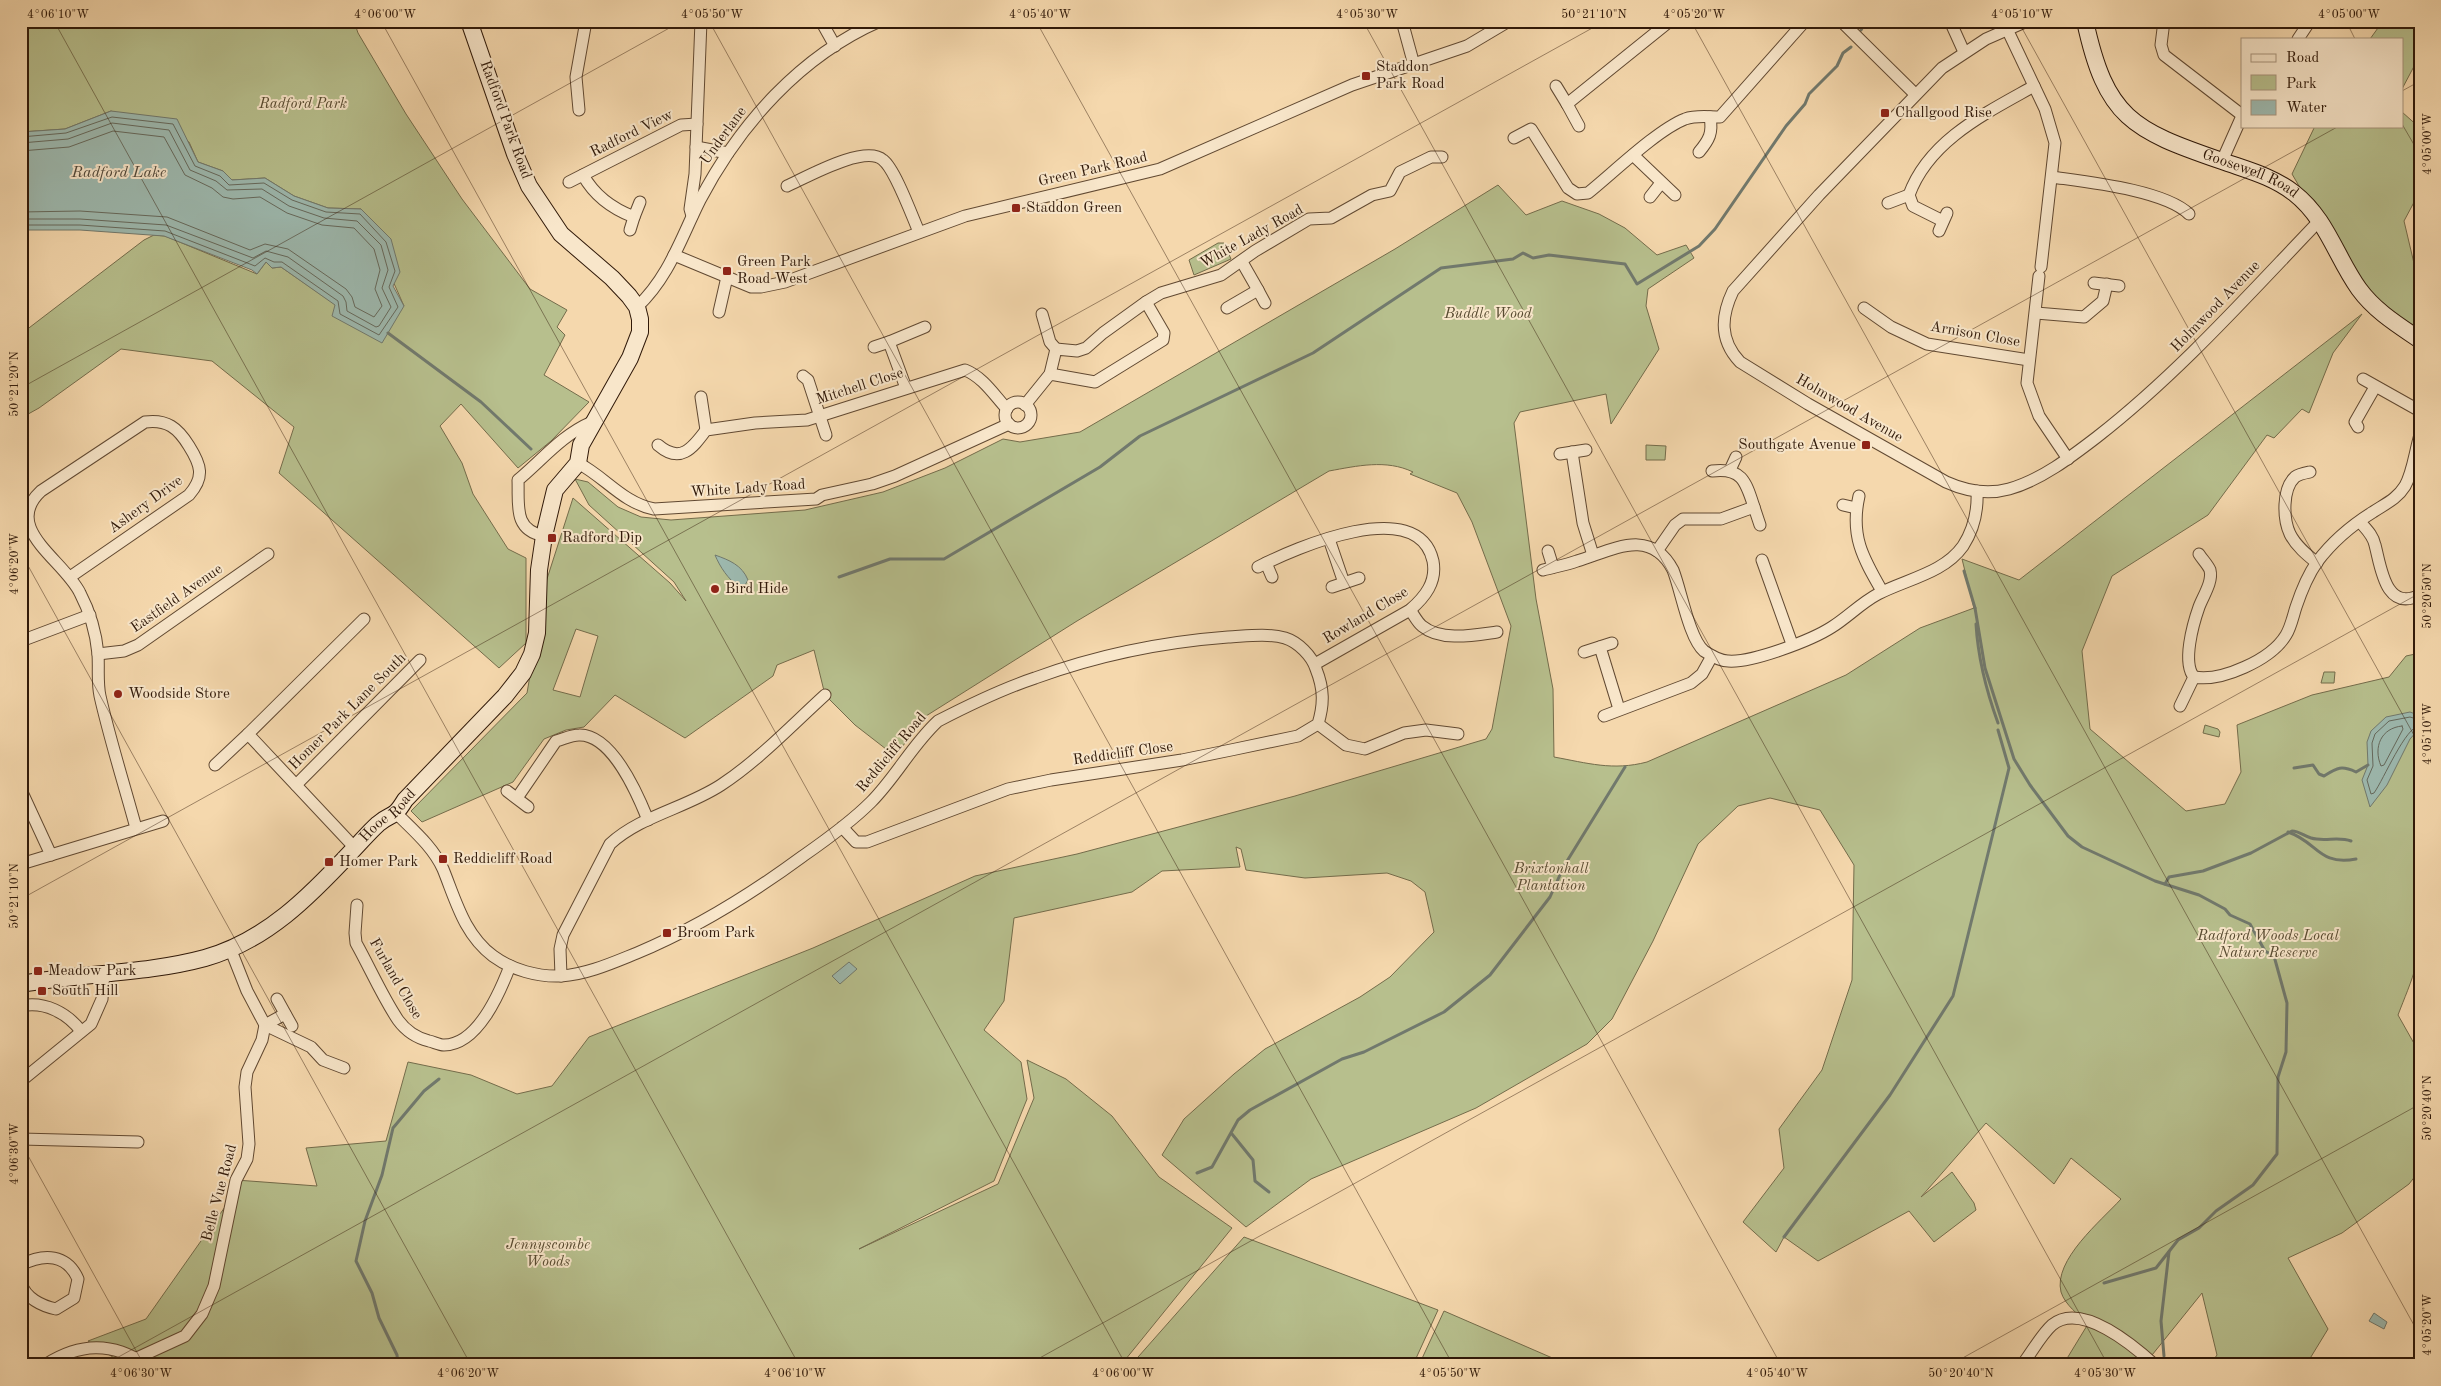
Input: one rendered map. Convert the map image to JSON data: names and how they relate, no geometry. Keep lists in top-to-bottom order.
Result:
{
  "streets": {
    "street": [
      "Radford Park Road",
      "Radford View",
      "Underlane",
      "Green Park Road",
      "Goosewell Road",
      "White Lady Road",
      "Holmwood Avenue",
      "Arnison Close",
      "Mitchell Close",
      "Ashery Drive",
      "Eastfield Avenue",
      "Rowland Close",
      "Homer Park Lane South",
      "Reddicliff Road",
      "Reddicliff Close",
      "Hooe Road",
      "Furland Close",
      "Belle Vue Road"
    ]
  },
  "crossings": [
    ["Radford Park Road", "Underlane"],
    ["Underlane", "Green Park Road"],
    ["Goosewell Road", "Holmwood Avenue"],
    ["White Lady Road", "Mitchell Close"],
    ["White Lady Road", "Hooe Road"],
    ["Ashery Drive", "Eastfield Avenue"],
    ["Rowland Close", "Reddicliff Road"],
    ["Reddicliff Road", "Reddicliff Close"],
    ["Reddicliff Road", "Hooe Road"],
    ["Reddicliff Road", "Furland Close"]
  ],
  "water": ["Radford Lake"],
  "parks": [
    "Radford Park",
    "Buddle Wood",
    "Brixtonhall Plantation",
    "Radford Woods Local Nature Reserve",
    "Jennyscombe Woods"
  ],
  "places": {
    "transit": [
      "Staddon Park Road",
      "Challgood Rise",
      "Staddon Green",
      "Green Park Road West",
      "Southgate Avenue",
      "Radford Dip",
      "Reddicliff Road",
      "Homer Park",
      "Broom Park",
      "Meadow Park",
      "South Hill"
    ],
    "other": ["Bird Hide", "Woodside Store"]
  },
  "legend": ["Road", "Park", "Water"],
  "coordinates": [
    "4°06'10\"W",
    "4°06'00\"W",
    "4°05'50\"W",
    "4°05'40\"W",
    "4°05'30\"W",
    "50°21'10\"N",
    "4°05'20\"W",
    "4°05'10\"W",
    "4°05'00\"W",
    "50°21'20\"N",
    "4°06'20\"W",
    "50°20'50\"N",
    "50°20'40\"N",
    "4°06'30\"W"
  ]
}
